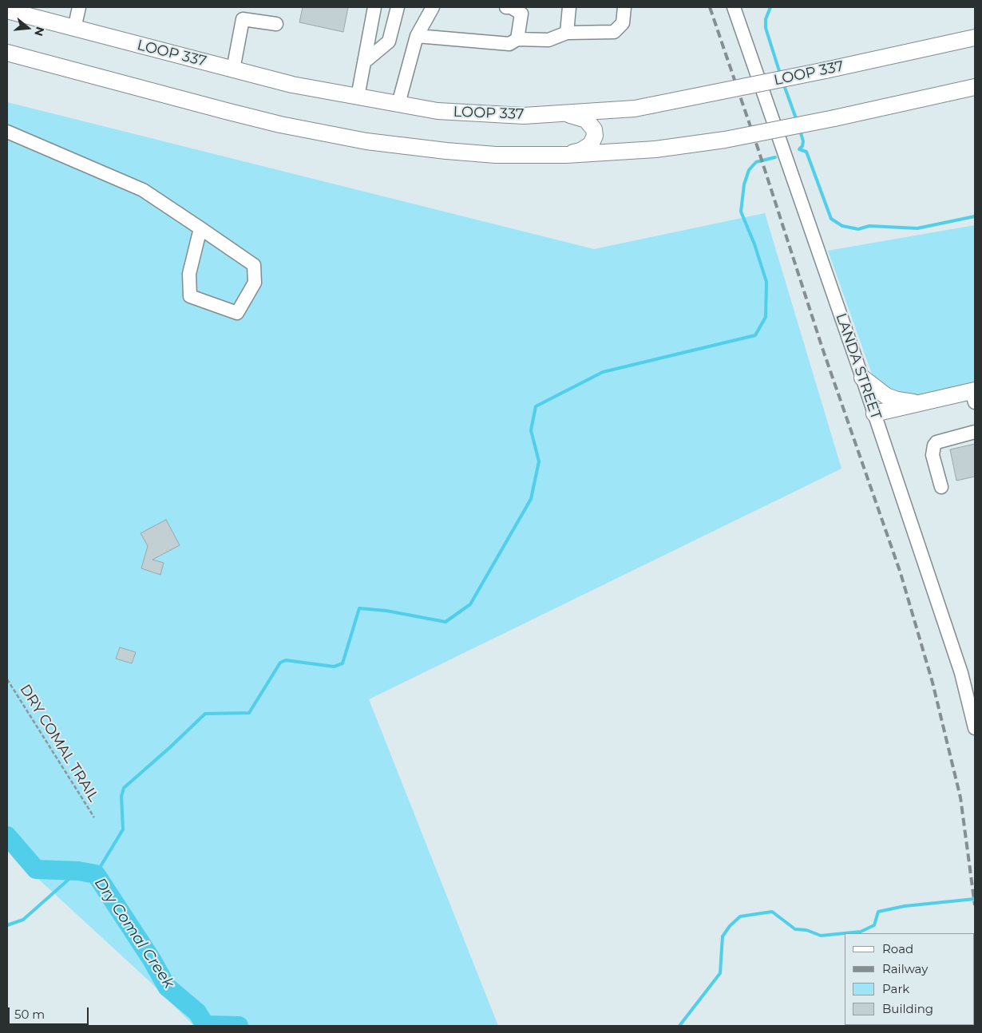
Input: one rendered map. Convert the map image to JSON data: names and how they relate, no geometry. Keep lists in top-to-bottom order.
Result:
{
  "streets": {
    "main road": ["LOOP 337"],
    "street": ["LANDA STREET"],
    "path": ["DRY COMAL TRAIL"]
  },
  "water": ["Dry Comal Creek"],
  "legend": [
    "Road",
    "Railway",
    "Park",
    "Building"
  ],
  "scale_bar": "50 m",
  "north": "right"
}
